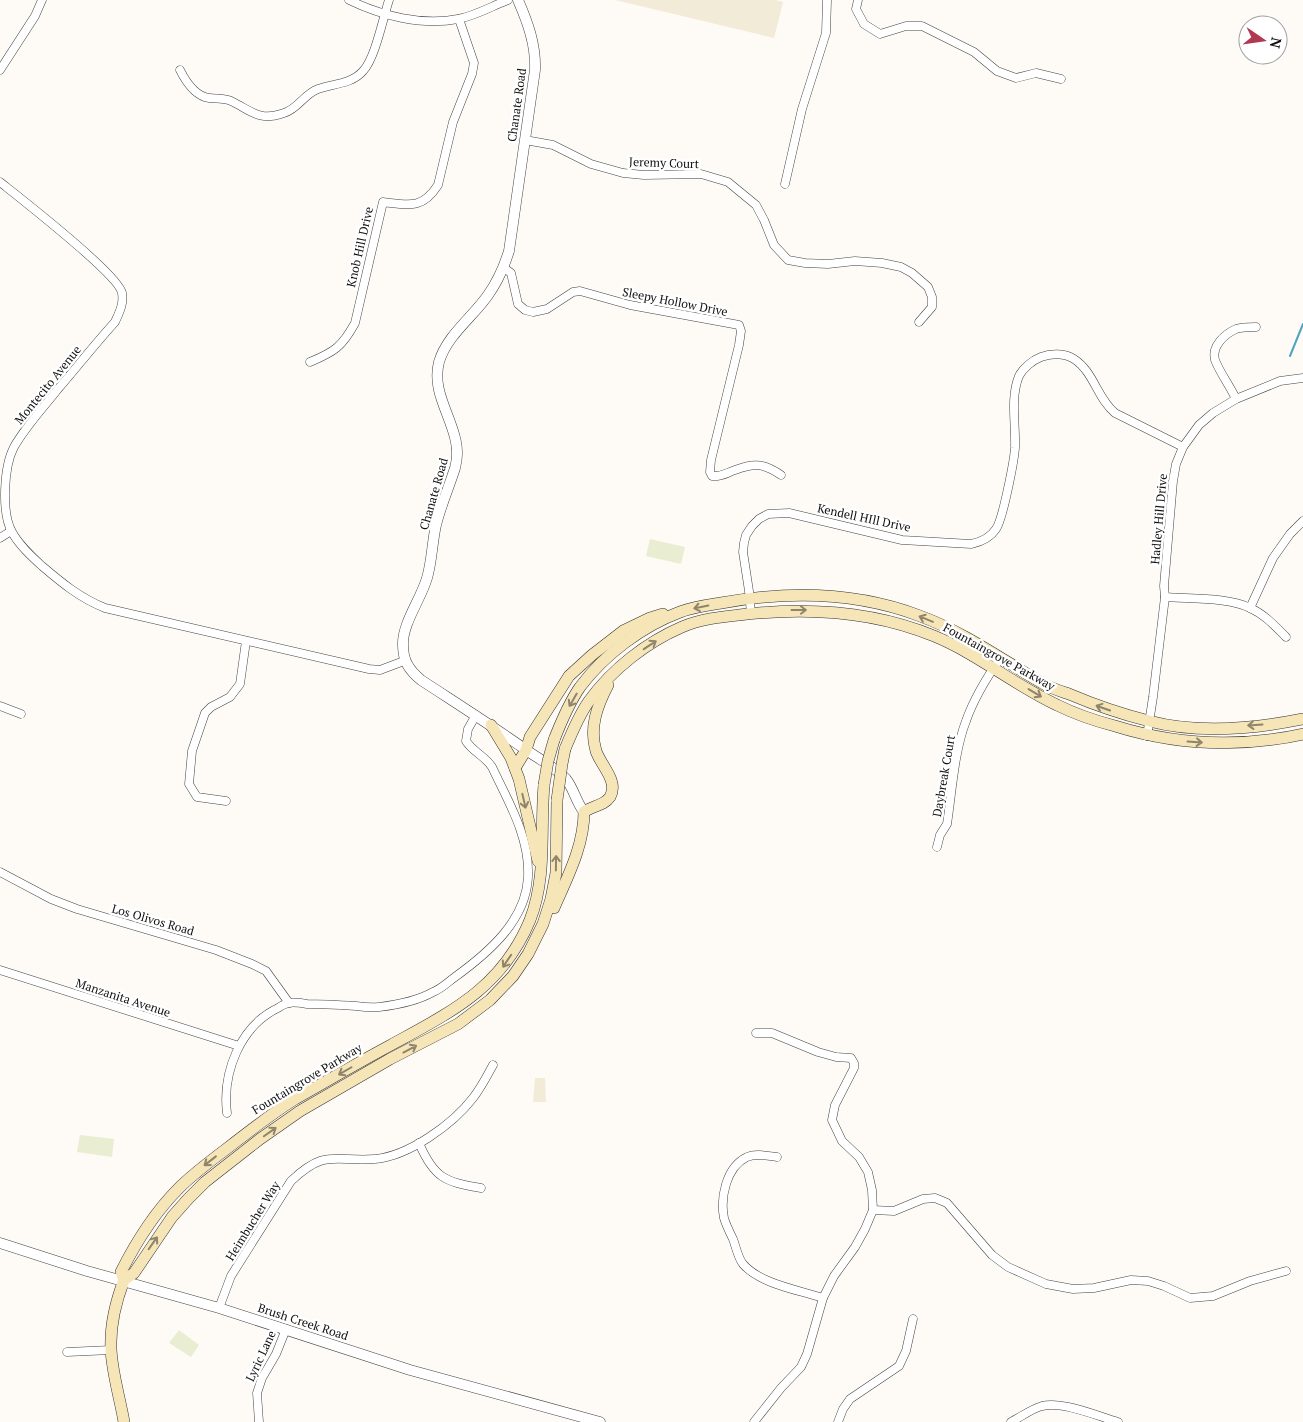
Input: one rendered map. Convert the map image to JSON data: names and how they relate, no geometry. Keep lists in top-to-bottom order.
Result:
{
  "streets": {
    "main road": ["Fountaingrove Parkway"],
    "street": [
      "Chanate Road",
      "Jeremy Court",
      "Knob Hill Drive",
      "Sleepy Hollow Drive",
      "Montecito Avenue",
      "Kendell HIll Drive",
      "Hadley Hill Drive",
      "Daybreak Court",
      "Los Olivos Road",
      "Manzanita Avenue",
      "Heimbucher Way",
      "Brush Creek Road",
      "Lyric Lane"
    ]
  },
  "crossings": [
    ["Chanate Road", "Jeremy Court"],
    ["Chanate Road", "Sleepy Hollow Drive"],
    ["Chanate Road", "Montecito Avenue"],
    ["Kendell HIll Drive", "Hadley Hill Drive"],
    ["Kendell HIll Drive", "Fountaingrove Parkway"],
    ["Hadley Hill Drive", "Fountaingrove Parkway"],
    ["Fountaingrove Parkway", "Daybreak Court"],
    ["Fountaingrove Parkway", "Brush Creek Road"],
    ["Heimbucher Way", "Brush Creek Road"],
    ["Brush Creek Road", "Lyric Lane"]
  ],
  "north": "right"
}
